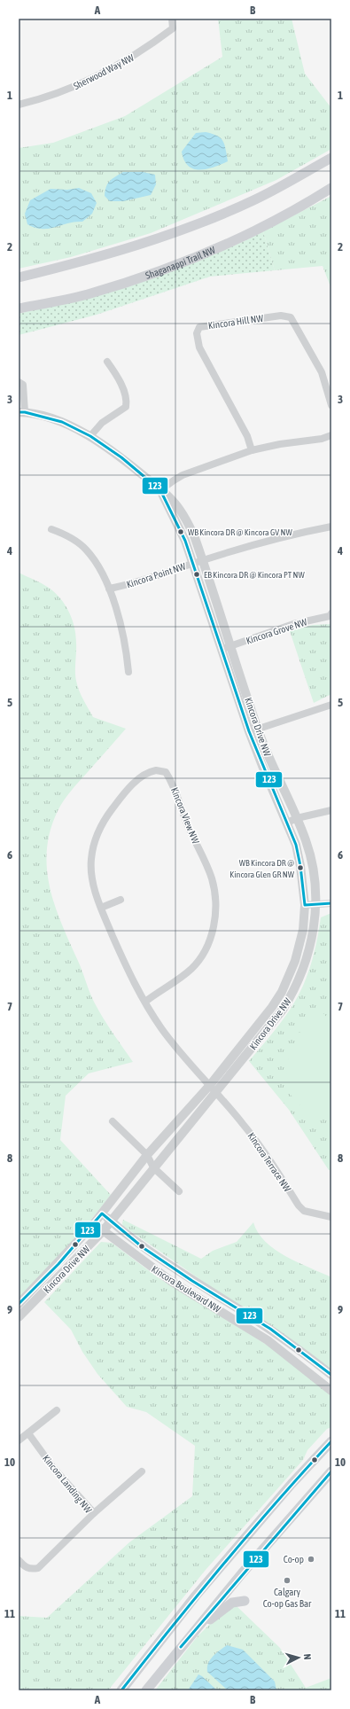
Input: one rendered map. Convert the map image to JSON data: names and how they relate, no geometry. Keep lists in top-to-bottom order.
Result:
{
  "streets": {
    "main road": ["Shaganappi Trail NW"],
    "street": [
      "Sherwood Way NW",
      "Kincora Hill NW",
      "Kincora Point NW",
      "Kincora Grove NW",
      "Kincora Drive NW",
      "Kincora View NW",
      "Kincora Terrace NW",
      "Kincora Boulevard NW",
      "Kincora Landing NW"
    ]
  },
  "crossings": [
    ["Kincora Point NW", "Kincora Drive NW"],
    ["Kincora Grove NW", "Kincora Drive NW"],
    ["Kincora Drive NW", "Kincora View NW"],
    ["Kincora Drive NW", "Kincora Terrace NW"],
    ["Kincora Drive NW", "Kincora Boulevard NW"],
    ["Kincora View NW", "Kincora Terrace NW"]
  ],
  "places": [
    "WB Kincora DR @ Kincora GV NW",
    "EB Kincora DR @ Kincora PT NW",
    "WB Kincora DR @ Kincora Glen GR NW",
    "Co-op",
    "Calgary Co-op Gas Bar"
  ],
  "lines": ["transit line 123"],
  "north": "right",
  "grid": {
    "columns": ["A", "B"],
    "rows": [
      "1",
      "2",
      "3",
      "4",
      "5",
      "6",
      "7",
      "8",
      "9",
      "10",
      "11"
    ]
  }
}
